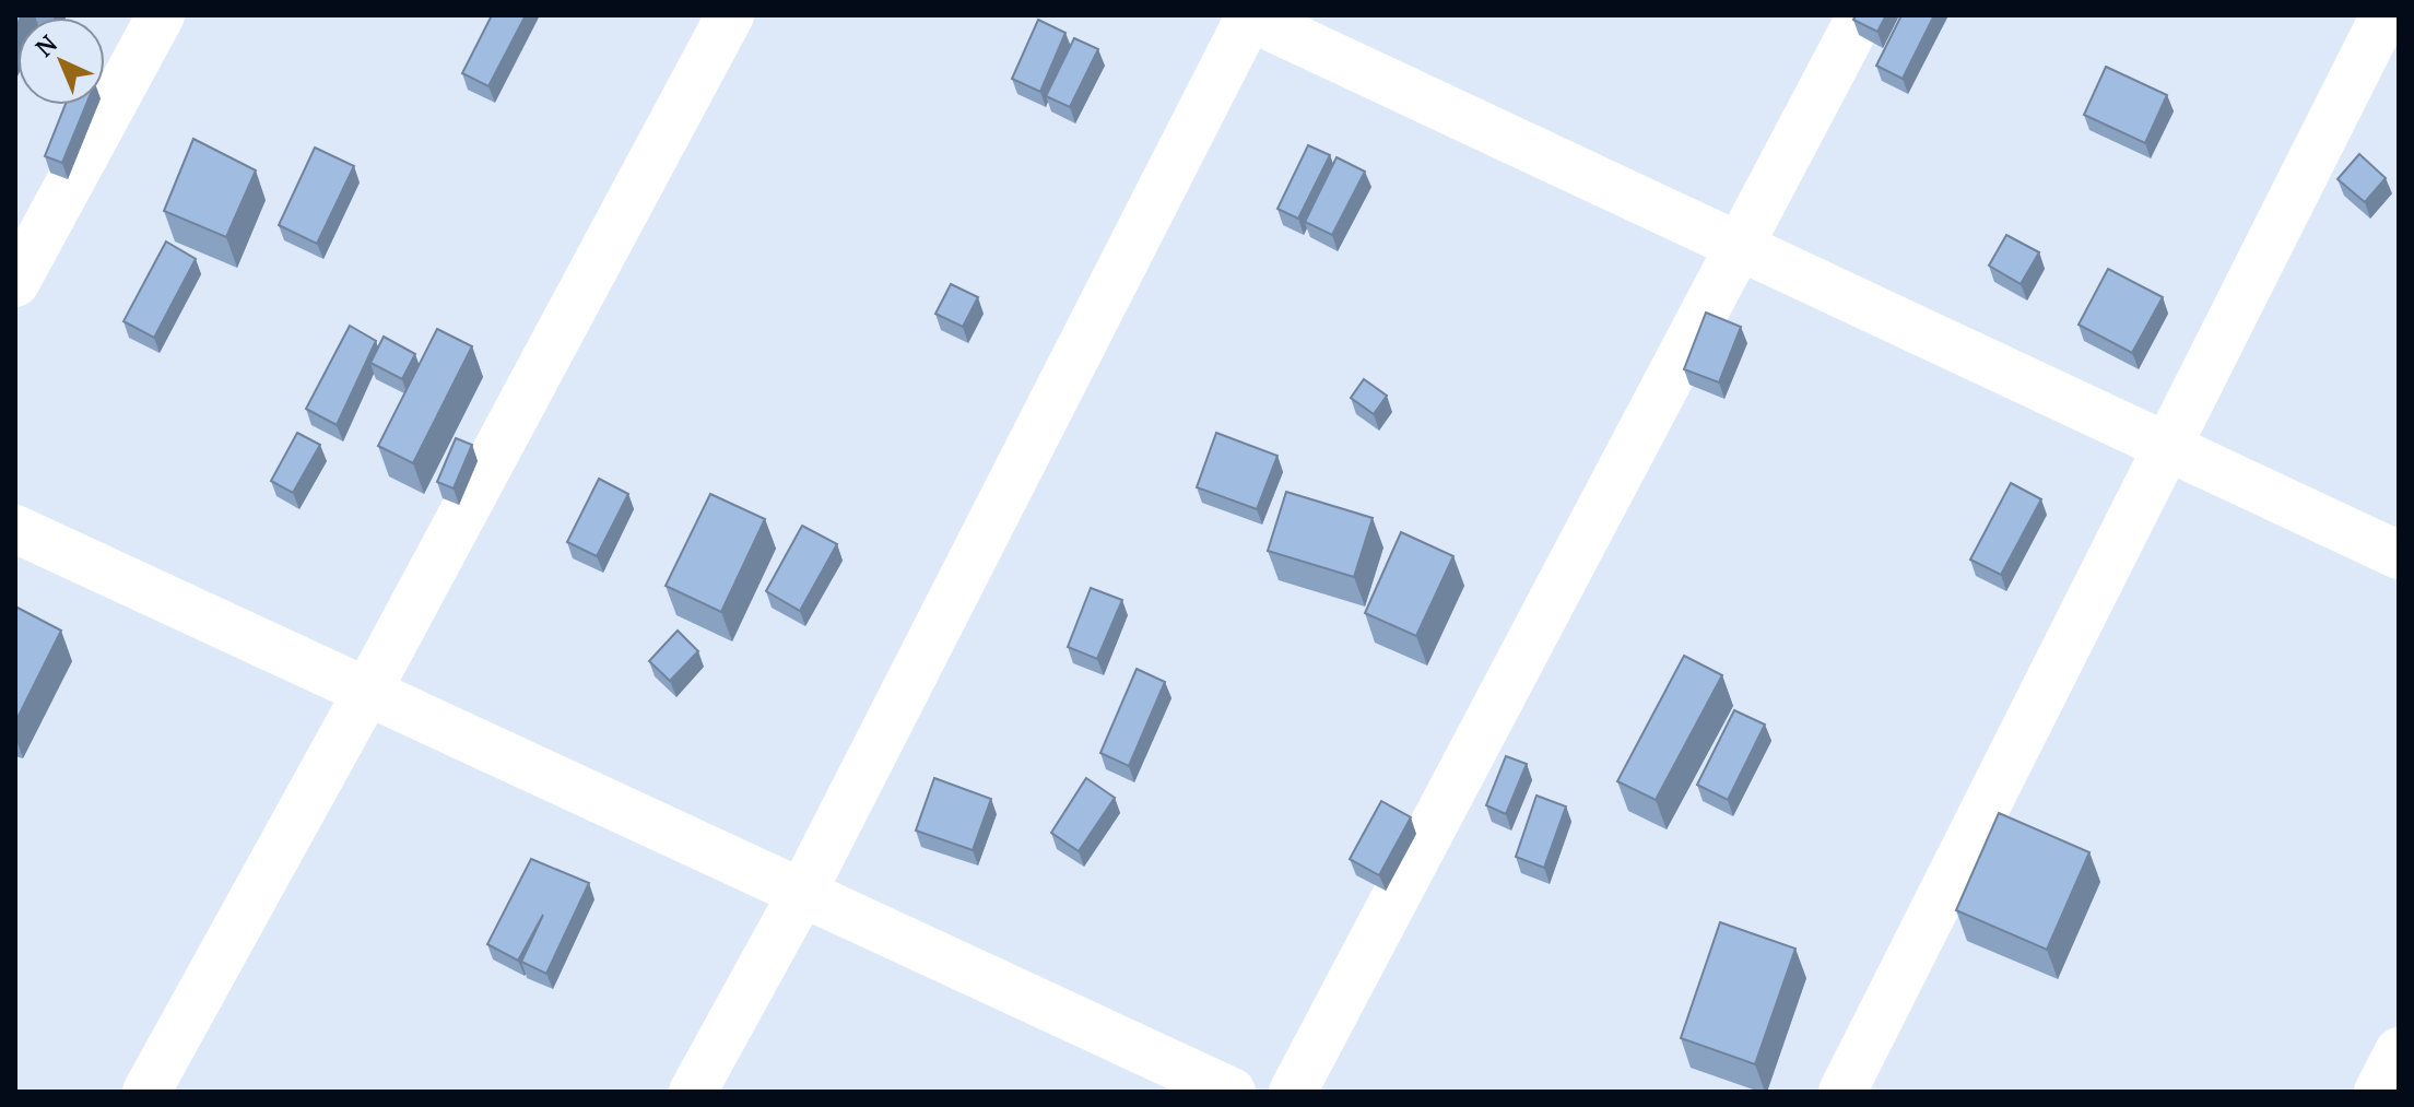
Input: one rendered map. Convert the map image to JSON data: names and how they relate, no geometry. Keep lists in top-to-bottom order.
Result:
{
  "north": "top left"
}
